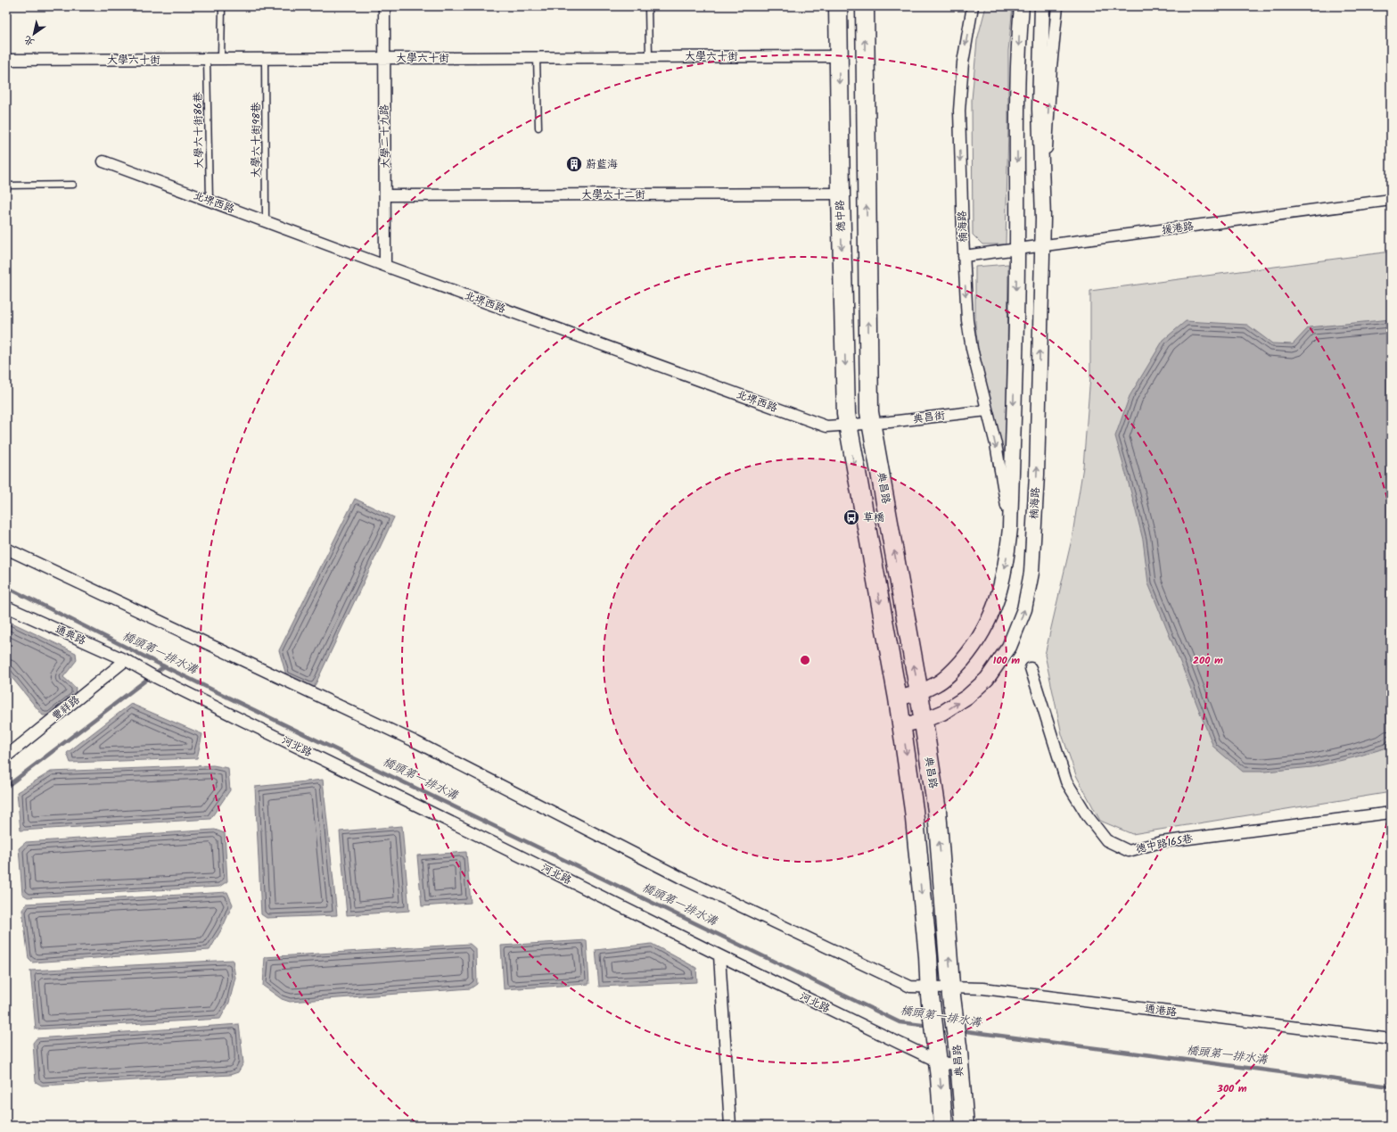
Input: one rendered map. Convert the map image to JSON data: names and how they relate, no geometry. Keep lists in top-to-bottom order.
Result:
{
  "streets": {
    "main road": ["德中路", "典昌路"],
    "street": [
      "大學六十街",
      "大學二十九路",
      "大學六十二街",
      "北堺西路",
      "楠海路",
      "援港路",
      "典昌街",
      "通典路",
      "豐祥路",
      "河北路",
      "德中路165巷",
      "通港路"
    ],
    "lane": ["大學六十街86巷", "大學六十街98巷"]
  },
  "crossings": [
    ["大學六十街", "大學六十街86巷"],
    ["大學六十街", "大學二十九路"],
    ["大學六十街", "大學六十街98巷"],
    ["大學六十街", "德中路"],
    ["大學六十街86巷", "北堺西路"],
    ["大學二十九路", "大學六十二街"],
    ["大學二十九路", "北堺西路"],
    ["大學六十街98巷", "北堺西路"],
    ["大學六十二街", "德中路"],
    ["北堺西路", "德中路"],
    ["北堺西路", "典昌街"],
    ["北堺西路", "典昌路"],
    ["德中路", "典昌路"],
    ["楠海路", "援港路"],
    ["楠海路", "典昌街"],
    ["楠海路", "典昌路"],
    ["典昌街", "典昌路"],
    ["典昌路", "河北路"],
    ["典昌路", "通港路"],
    ["通典路", "豐祥路"],
    ["通典路", "河北路"]
  ],
  "water": ["橋頭第一排水溝"],
  "places": {
    "building": ["蔚藍海"],
    "bus stop": ["草橋"]
  },
  "north": "bottom left",
  "rings": ["100 m", "200 m", "300 m"]
}
